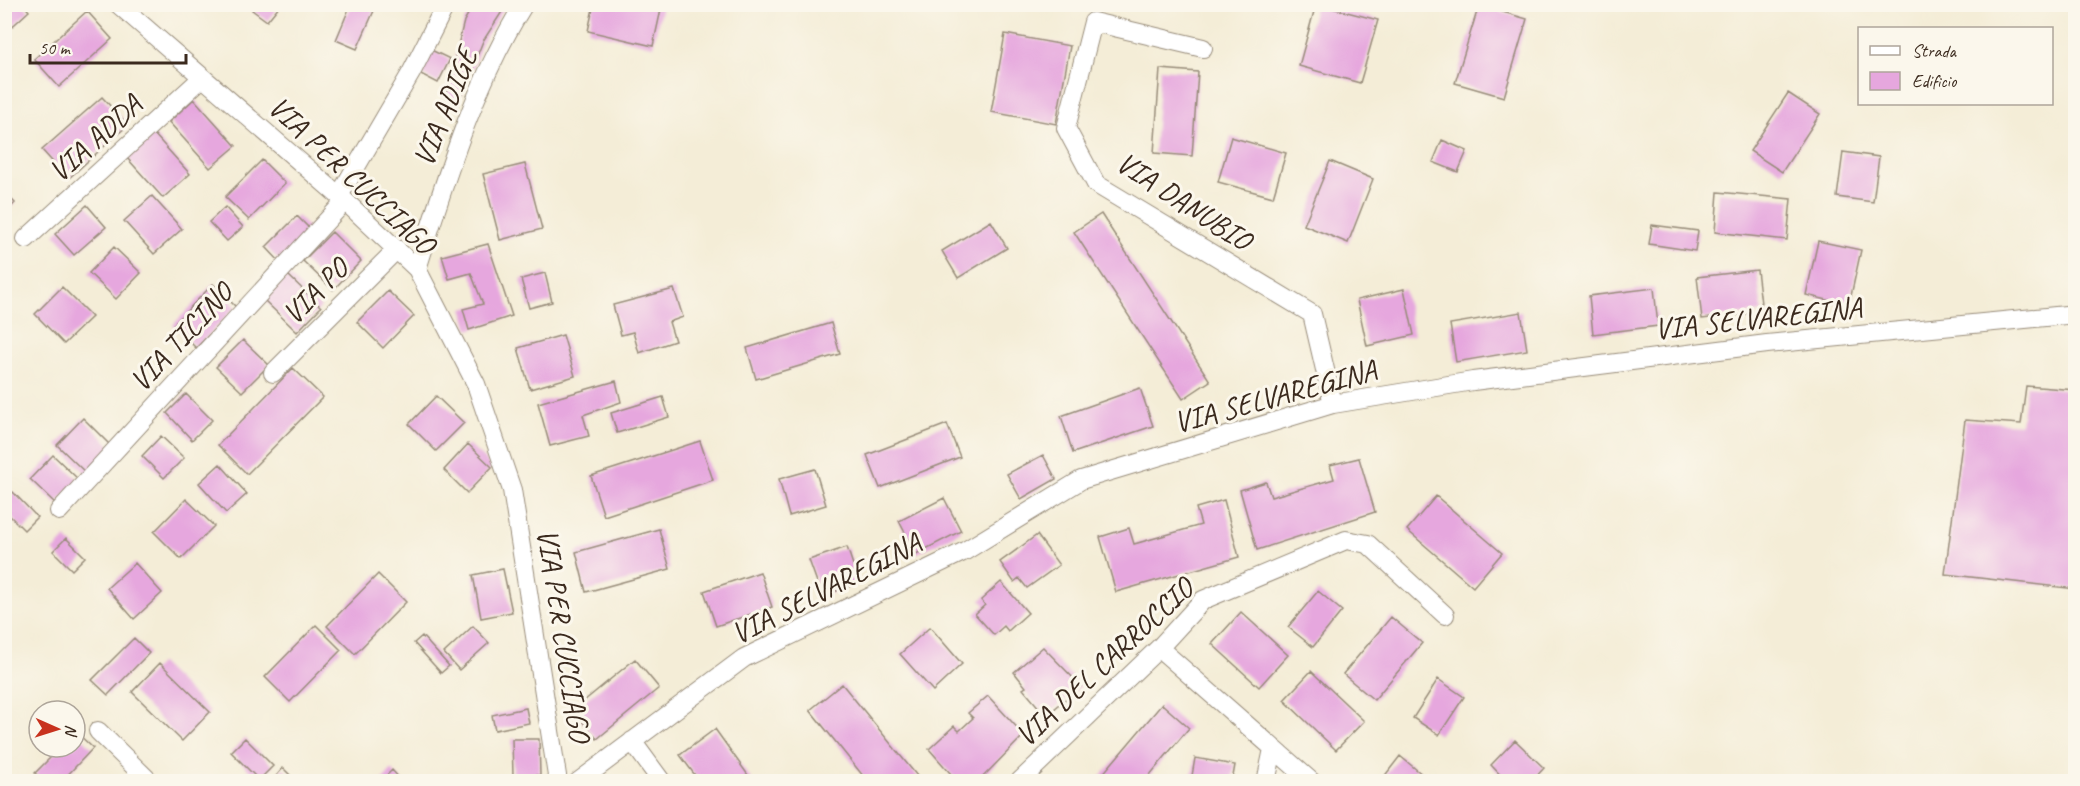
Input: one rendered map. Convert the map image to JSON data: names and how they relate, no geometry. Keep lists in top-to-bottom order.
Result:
{
  "streets": {
    "street": [
      "VIA ADIGE",
      "VIA ADDA",
      "VIA PER CUCCIAGO",
      "VIA DANUBIO",
      "VIA PO",
      "VIA SELVAREGINA",
      "VIA TICINO",
      "VIA DEL CARROCCIO"
    ]
  },
  "crossings": [
    ["VIA ADIGE", "VIA PER CUCCIAGO"],
    ["VIA ADDA", "VIA PER CUCCIAGO"],
    ["VIA PER CUCCIAGO", "VIA PO"],
    ["VIA PER CUCCIAGO", "VIA TICINO"],
    ["VIA DANUBIO", "VIA SELVAREGINA"]
  ],
  "legend": ["Strada", "Edificio"],
  "scale_bar": "50 m",
  "north": "right"
}
